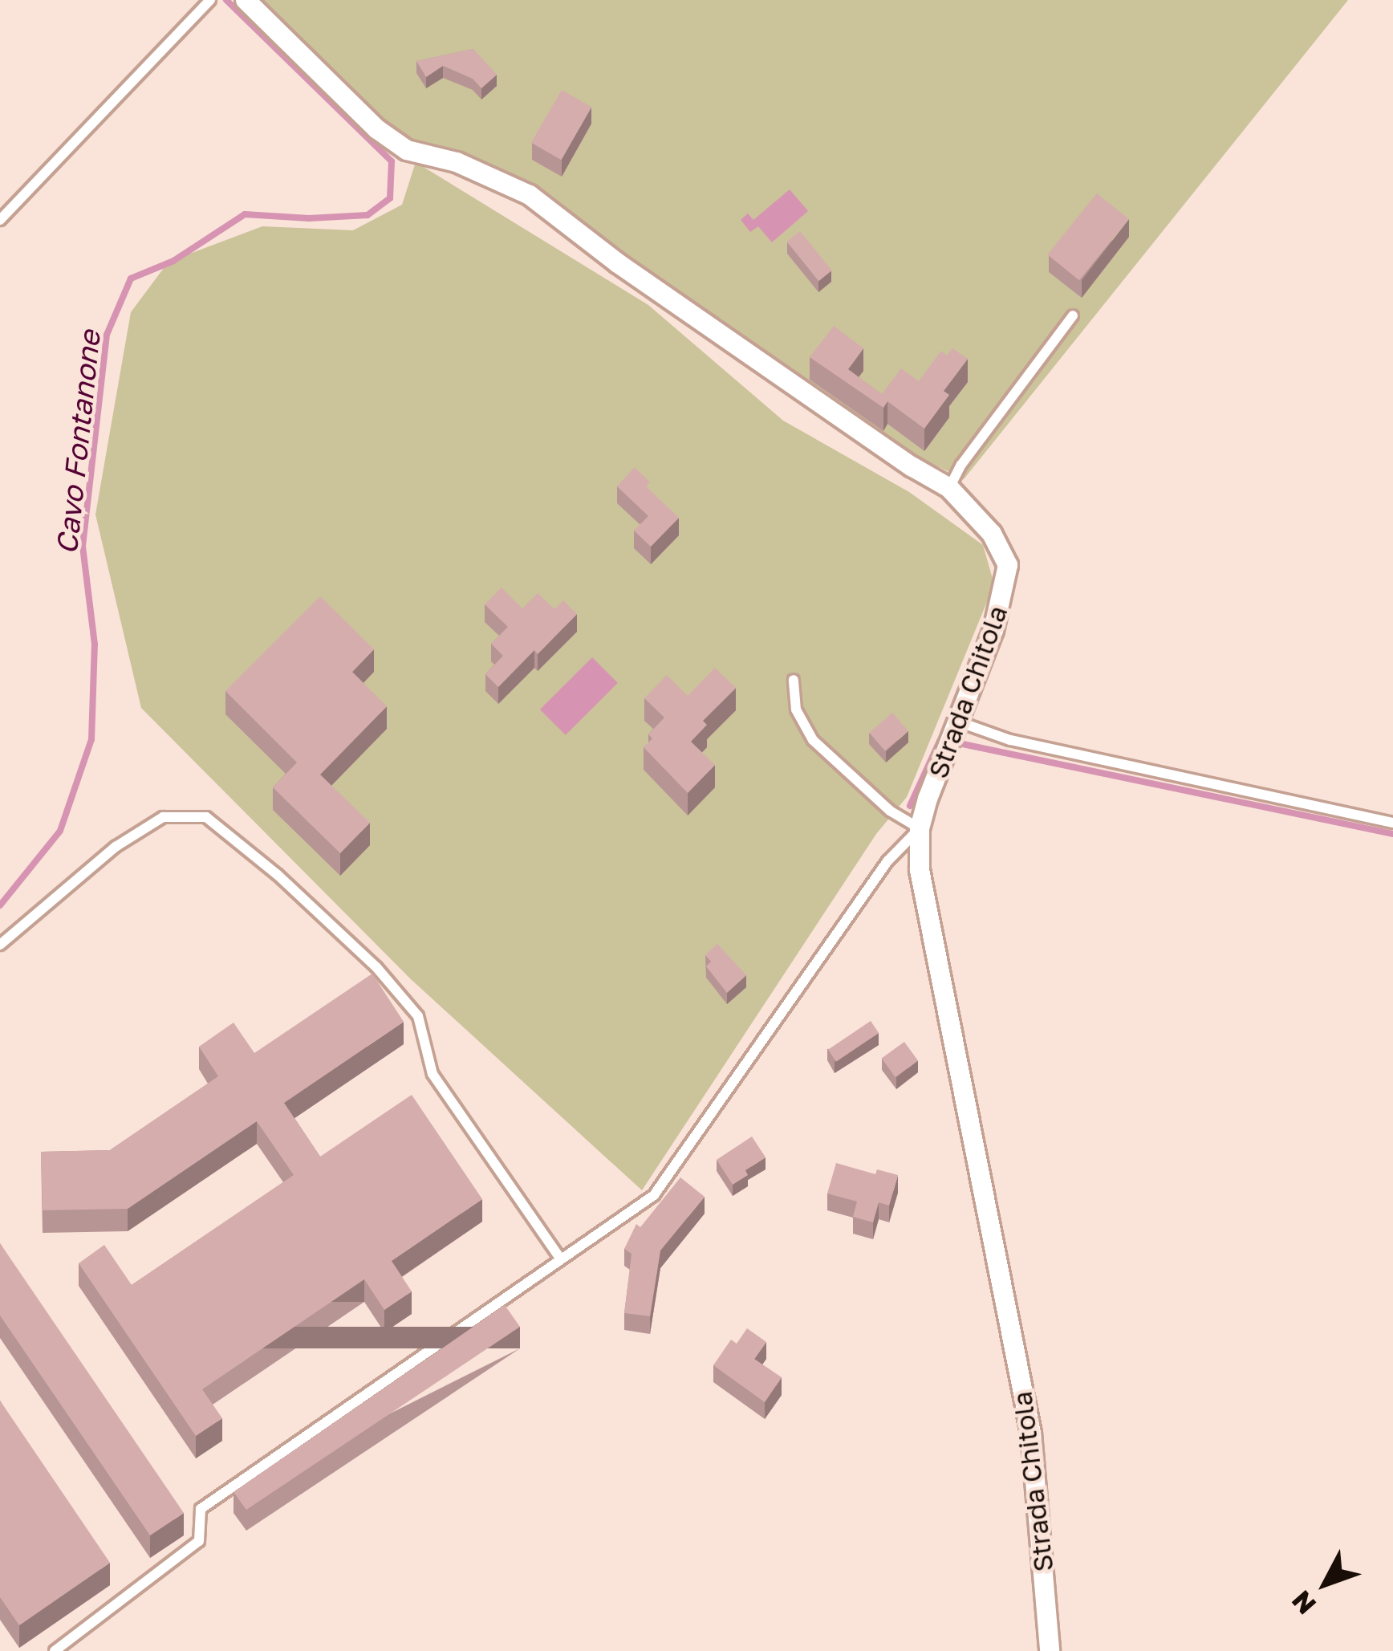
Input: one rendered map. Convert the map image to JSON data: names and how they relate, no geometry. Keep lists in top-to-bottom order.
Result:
{
  "streets": {
    "street": ["Strada Chitola"]
  },
  "water": ["Cavo Fontanone"],
  "north": "bottom left"
}
